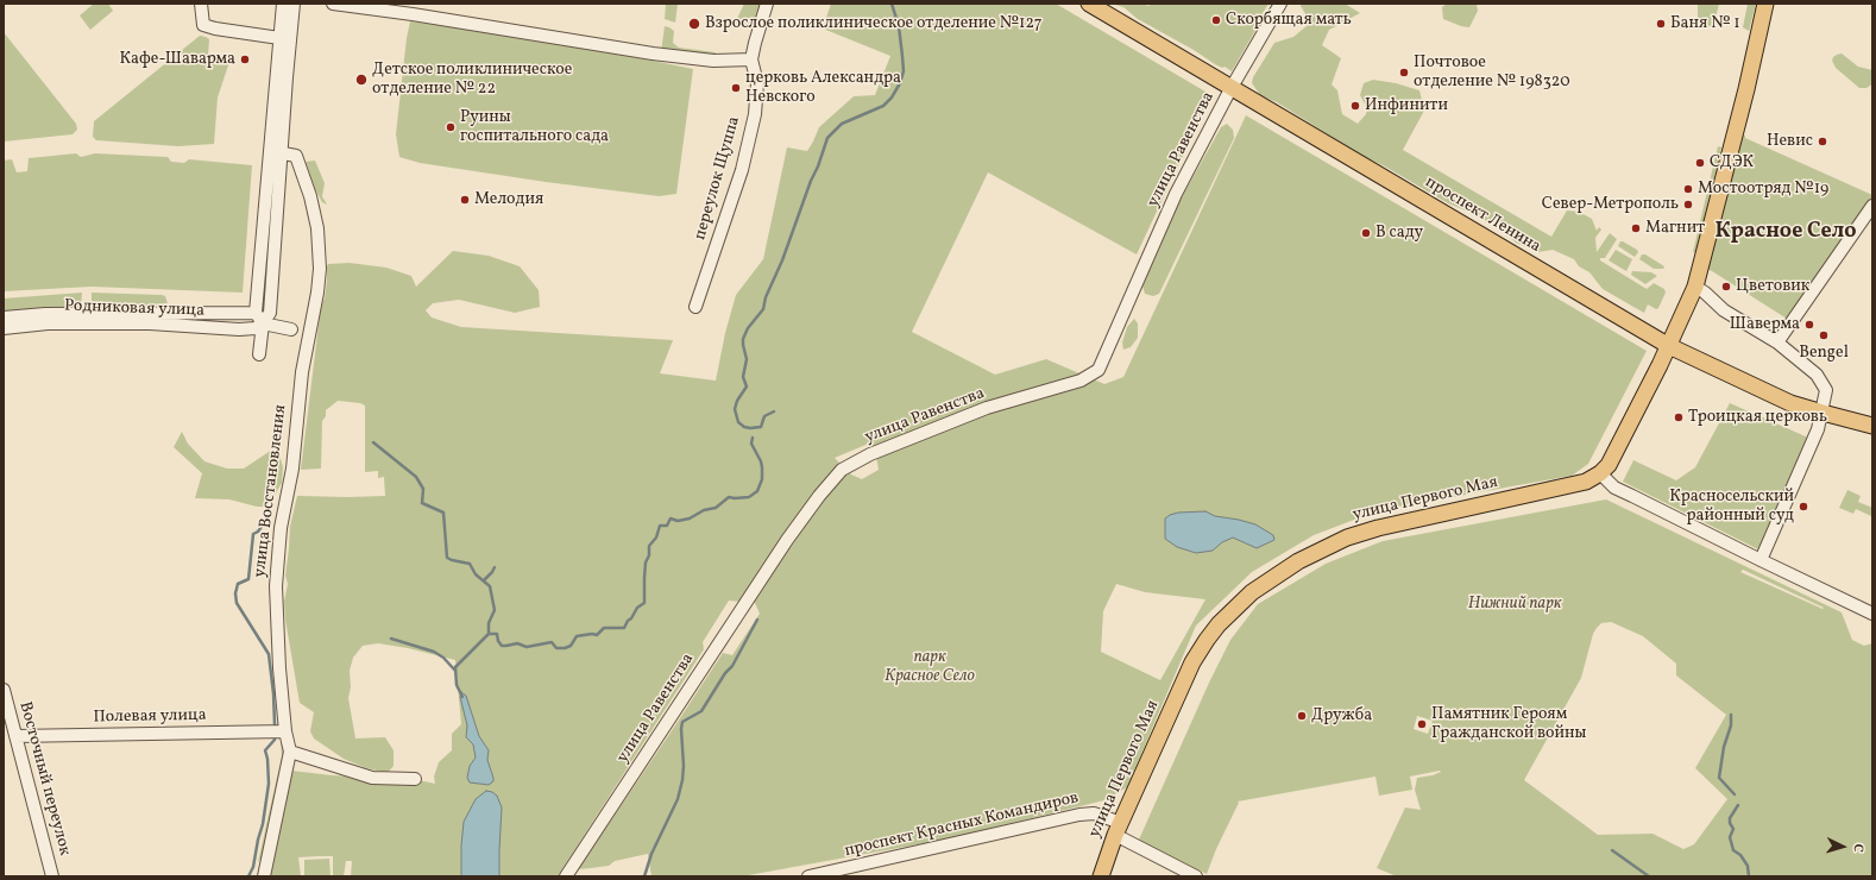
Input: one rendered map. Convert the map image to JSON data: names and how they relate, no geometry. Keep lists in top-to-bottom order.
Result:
{
  "streets": {
    "main road": ["проспект Ленина", "улица Первого Мая"],
    "street": [
      "улица Равенства",
      "переулок Щуппа",
      "Родниковая улица",
      "улица Восстановления",
      "Полевая улица",
      "Восточный переулок",
      "проспект Красных Командиров"
    ]
  },
  "crossings": [
    ["улица Равенства", "проспект Ленина"],
    ["проспект Ленина", "улица Первого Мая"],
    ["улица Восстановления", "Полевая улица"],
    ["улица Первого Мая", "проспект Красных Командиров"],
    ["Полевая улица", "Восточный переулок"]
  ],
  "districts": ["Красное Село"],
  "parks": ["Нижний парк", "парк Красное Село"],
  "places": [
    "Скорбящая мать",
    "Взрослое поликлиническое отделение №127",
    "Баня № 1",
    "Кафе-Шаварма",
    "Почтовое отделение № 198320",
    "Детское поликлиническое отделение № 22",
    "церковь Александра Невского",
    "Инфинити",
    "Руины госпитального сада",
    "Невис",
    "СДЭК",
    "Мостоотряд №19",
    "Мелодия",
    "Север-Метрополь",
    "Магнит",
    "В саду",
    "Цветовик",
    "Шаверма",
    "Bengel",
    "Троицкая церковь",
    "Красносельский районный суд",
    "Дружба",
    "Памятник Героям Гражданской войны"
  ],
  "north": "right"
}
